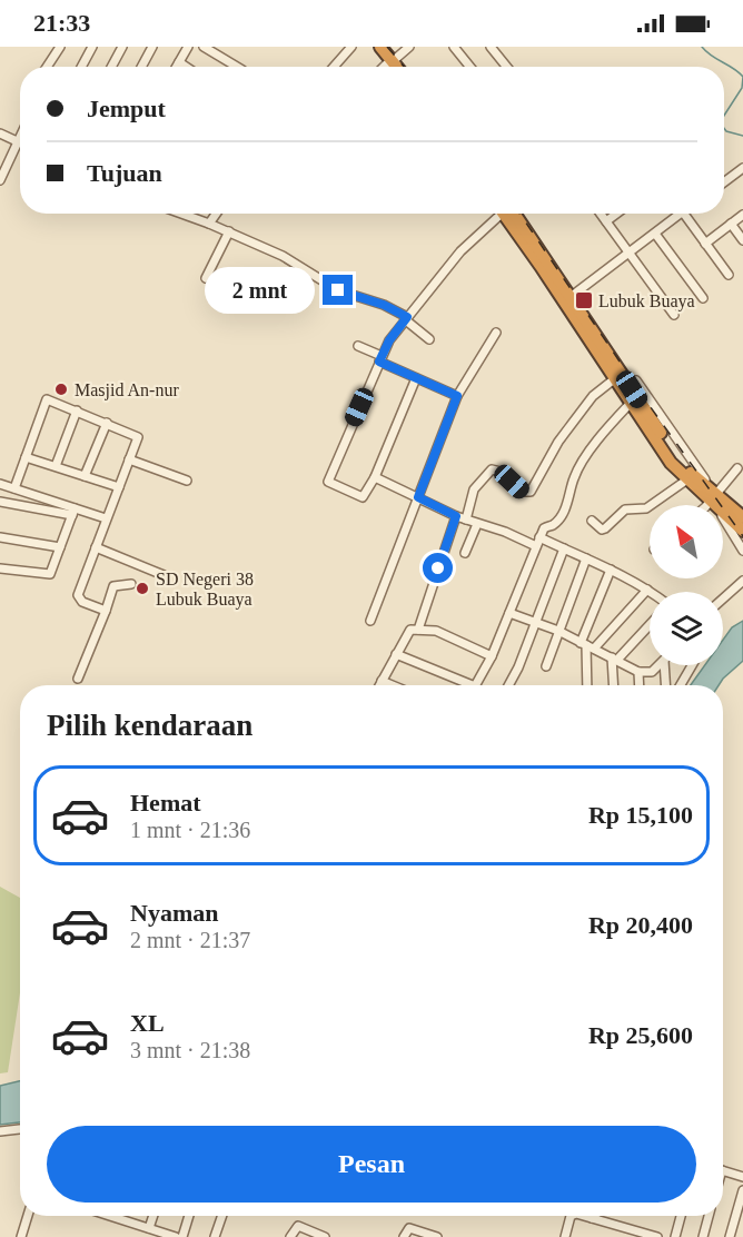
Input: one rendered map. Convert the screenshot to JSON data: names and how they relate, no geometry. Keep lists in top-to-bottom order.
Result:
{
  "places": {
    "transit": ["Lubuk Buaya"],
    "other": ["Masjid An-nur", "SD Negeri 38 Lubuk Buaya"]
  },
  "north": "top left",
  "page": {
    "status": "21:33",
    "banner": ["Jemput", "Tujuan"],
    "bubble": "2 mnt",
    "heading": "Pilih kendaraan",
    "list": [
      {
        "name": "Hemat",
        "note": "1 mnt · 21:36",
        "value": "Rp 15,100"
      },
      {
        "name": "Nyaman",
        "note": "2 mnt · 21:37",
        "value": "Rp 20,400"
      },
      {
        "name": "XL",
        "note": "3 mnt · 21:38",
        "value": "Rp 25,600"
      }
    ],
    "buttons": "Pesan"
  }
}
